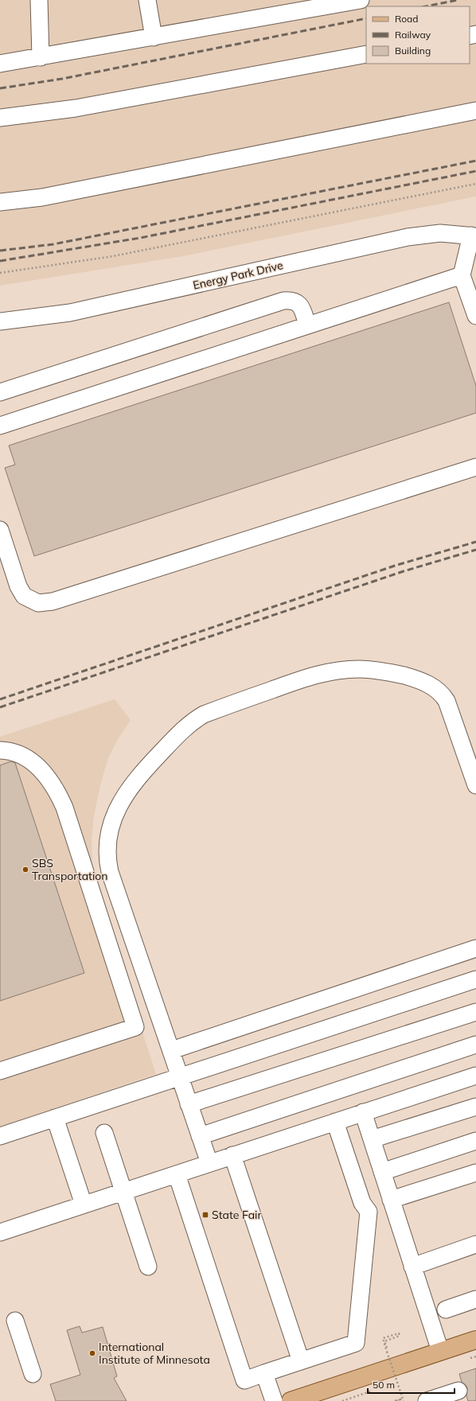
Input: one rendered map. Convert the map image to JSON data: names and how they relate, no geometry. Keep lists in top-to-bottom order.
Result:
{
  "streets": {
    "street": ["Energy Park Drive"]
  },
  "places": {
    "other": ["SBS Transportation", "International Institute of Minnesota"],
    "transit": ["State Fair"]
  },
  "legend": ["Road", "Railway", "Building"],
  "scale_bar": "50 m"
}
